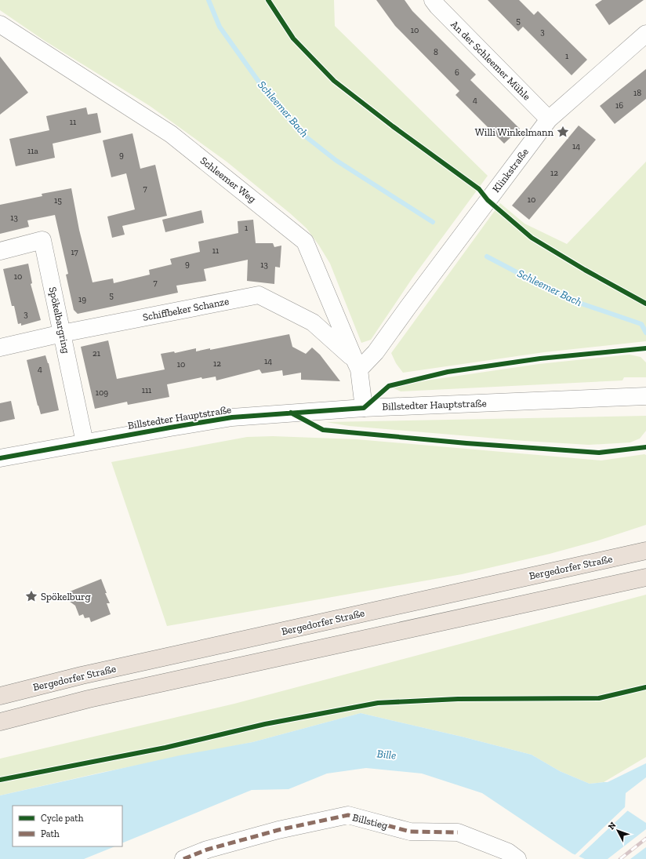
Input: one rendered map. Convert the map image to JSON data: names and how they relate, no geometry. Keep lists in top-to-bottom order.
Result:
{
  "streets": {
    "highway": ["Bergedorfer Straße"],
    "street": [
      "An der Schleemer Mühle",
      "Klinkstraße",
      "Schleemer Weg",
      "Schiffbeker Schanze",
      "Spökelbargring",
      "Billstedter Hauptstraße",
      "Billstieg"
    ]
  },
  "crossings": [
    ["An der Schleemer Mühle", "Klinkstraße"],
    ["Klinkstraße", "Schleemer Weg"],
    ["Klinkstraße", "Schiffbeker Schanze"],
    ["Schleemer Weg", "Schiffbeker Schanze"],
    ["Schleemer Weg", "Billstedter Hauptstraße"],
    ["Schiffbeker Schanze", "Spökelbargring"],
    ["Spökelbargring", "Billstedter Hauptstraße"]
  ],
  "water": ["Schleemer Bach", "Bille"],
  "places": {
    "place": ["Willi Winkelmann", "Spökelburg"]
  },
  "house_numbers": [
    "5",
    "10",
    "3",
    "8",
    "1",
    "6",
    "18",
    "4",
    "16",
    "11",
    "14",
    "11a",
    "9",
    "12",
    "7",
    "10",
    "15",
    "13",
    "1",
    "11",
    "17",
    "9",
    "13",
    "10",
    "7",
    "5",
    "19",
    "3",
    "21",
    "14",
    "12",
    "10",
    "4",
    "111",
    "109"
  ],
  "legend": ["Cycle path", "Path"],
  "north": "top left"
}
